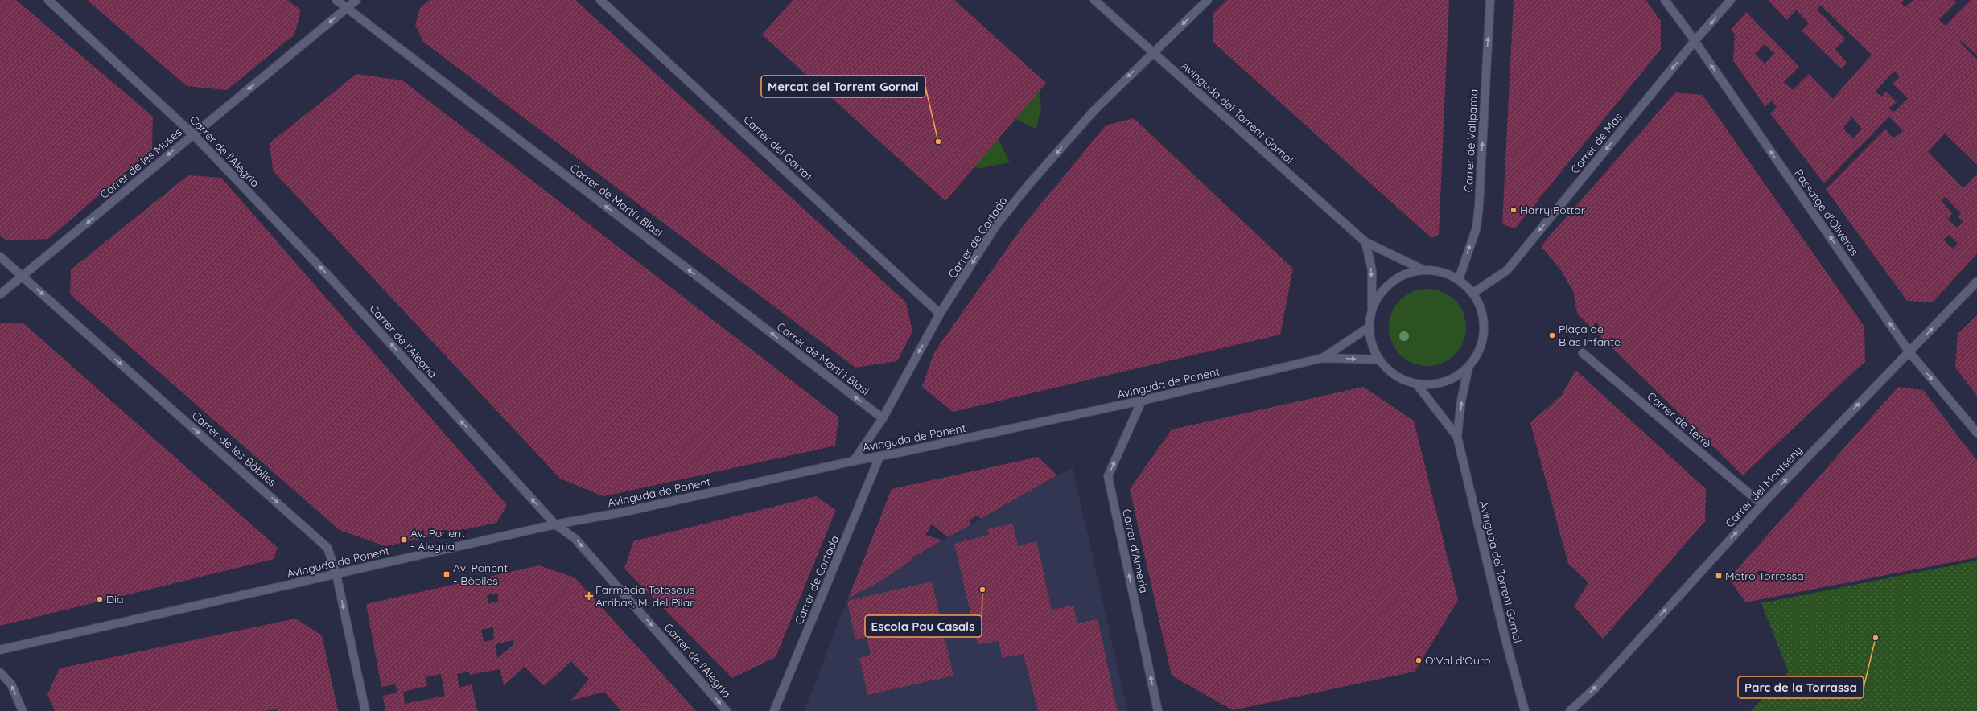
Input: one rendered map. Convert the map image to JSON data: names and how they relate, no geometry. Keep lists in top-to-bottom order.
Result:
{
  "streets": {
    "street": [
      "Avinguda del Torrent Gornal",
      "Carrer de Vallparda",
      "Carrer de Mas",
      "Carrer del Garraf",
      "Carrer de l'Alegria",
      "Carrer de les Muses",
      "Carrer de Martí i Blasi",
      "Passatge d'Oliveras",
      "Carrer de Cortada",
      "Avinguda de Ponent",
      "Carrer de Terrè",
      "Carrer de les Bòbiles",
      "Carrer del Montseny",
      "Carrer d'Almeria"
    ]
  },
  "crossings": [
    ["Avinguda del Torrent Gornal", "Carrer de Vallparda"],
    ["Avinguda del Torrent Gornal", "Carrer de Mas"],
    ["Avinguda del Torrent Gornal", "Carrer de Cortada"],
    ["Avinguda del Torrent Gornal", "Avinguda de Ponent"],
    ["Carrer de Vallparda", "Carrer de Mas"],
    ["Carrer de Vallparda", "Avinguda de Ponent"],
    ["Carrer de Mas", "Passatge d'Oliveras"],
    ["Carrer de Mas", "Avinguda de Ponent"],
    ["Carrer del Garraf", "Carrer de Cortada"],
    ["Carrer de l'Alegria", "Carrer de les Muses"],
    ["Carrer de l'Alegria", "Avinguda de Ponent"],
    ["Carrer de les Muses", "Carrer de Martí i Blasi"],
    ["Carrer de les Muses", "Carrer de les Bòbiles"],
    ["Carrer de Martí i Blasi", "Carrer de Cortada"],
    ["Passatge d'Oliveras", "Carrer del Montseny"],
    ["Carrer de Cortada", "Avinguda de Ponent"],
    ["Avinguda de Ponent", "Carrer de les Bòbiles"],
    ["Avinguda de Ponent", "Carrer d'Almeria"],
    ["Carrer de Terrè", "Carrer del Montseny"]
  ],
  "one_way": [
    "Carrer de Vallparda",
    "Carrer de Mas",
    "Carrer de les Muses",
    "Carrer de Martí i Blasi",
    "Carrer de Cortada",
    "Carrer de les Bòbiles",
    "Carrer del Montseny",
    "Carrer d'Almeria"
  ],
  "places": {
    "other": [
      "Mercat del Torrent Gornal",
      "Harry Pottar",
      "Plaça de Blas Infante",
      "Escola Pau Casals",
      "Dia",
      "Parc de la Torrassa",
      "O'Val d'Ouro"
    ],
    "transit": ["Av. Ponent - Alegria", "Av. Ponent - Bòbiles", "Metro Torrassa"],
    "health": ["Farmàcia Totosaus Arribas, M. del Pilar"]
  }
}
